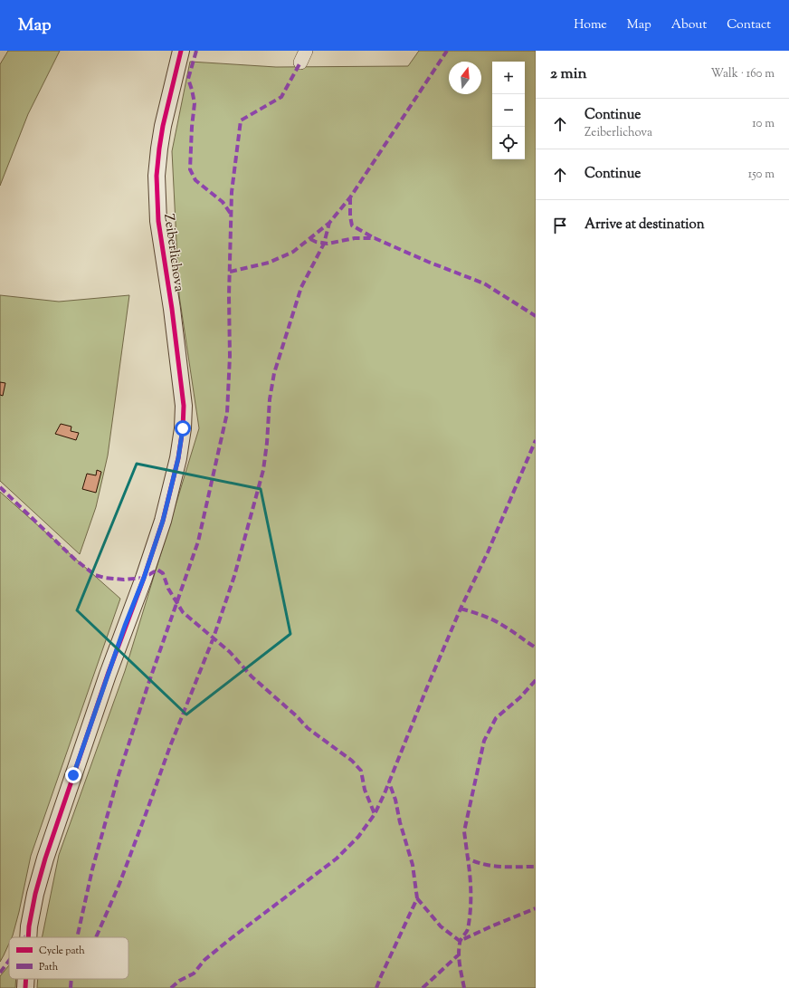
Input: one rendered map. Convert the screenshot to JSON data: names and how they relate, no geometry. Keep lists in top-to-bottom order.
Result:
{
  "streets": {
    "street": ["Zeiberlichova"]
  },
  "legend": ["Cycle path", "Path"],
  "north": "top",
  "page": {
    "header": "Map",
    "nav": [
      "Home",
      "Map",
      "About",
      "Contact"
    ],
    "heading": ["2 min", "Walk · 160 m"],
    "map_buttons": ["+", "−"],
    "list": [
      ["Continue", "Zeiberlichova", "10 m"],
      ["Continue", "150 m"],
      "Arrive at destination"
    ]
  }
}
